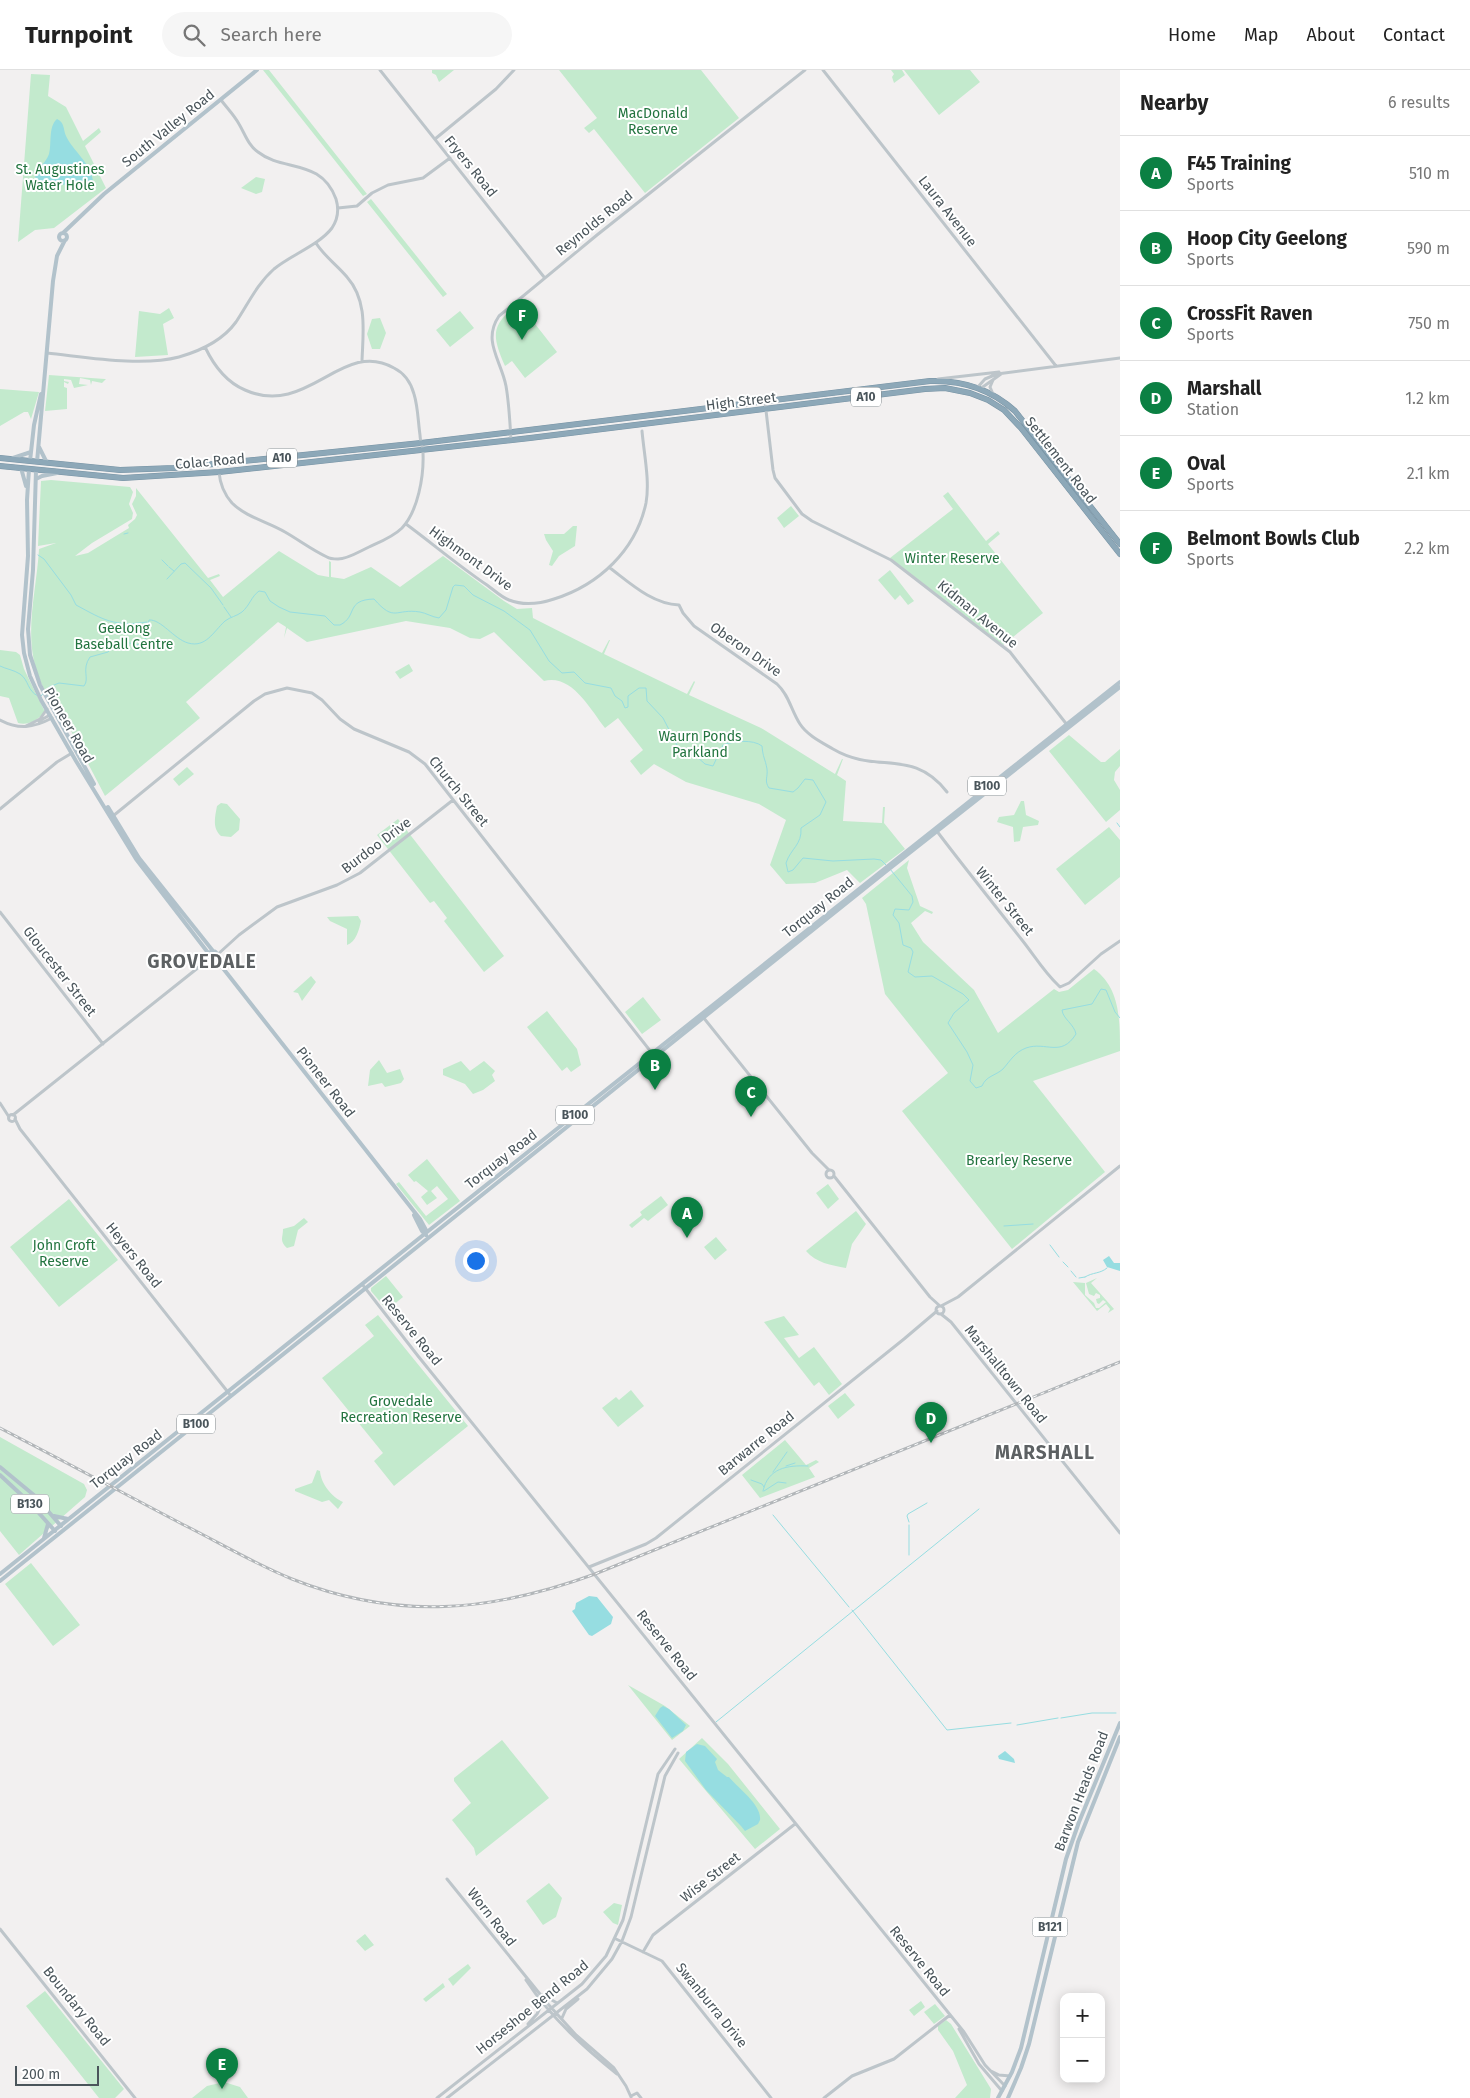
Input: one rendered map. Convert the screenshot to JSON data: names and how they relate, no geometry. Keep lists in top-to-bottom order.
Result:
{
  "streets": {
    "highway": [
      "A10",
      "High Street",
      "Settlement Road",
      "Colac Road"
    ],
    "main road": [
      "South Valley Road",
      "Pioneer Road",
      "B100",
      "Torquay Road",
      "Reserve Road",
      "B130",
      "Barwon Heads Road",
      "B121"
    ],
    "street": [
      "Fryers Road",
      "Laura Avenue",
      "Reynolds Road",
      "Highmont Drive",
      "Kidman Avenue",
      "Oberon Drive",
      "Church Street",
      "Burdoo Drive",
      "Winter Street",
      "Gloucester Street",
      "Heyers Road",
      "Marshalltown Road",
      "Barwarre Road",
      "Wise Street",
      "Worn Road",
      "Swanburra Drive",
      "Boundary Road",
      "Horseshoe Bend Road"
    ]
  },
  "crossings": [
    ["South Valley Road", "Colac Road"],
    ["Fryers Road", "Reynolds Road"],
    ["Laura Avenue", "High Street"],
    ["Reynolds Road", "High Street"],
    ["Reynolds Road", "Colac Road"],
    ["High Street", "Settlement Road"],
    ["High Street", "Colac Road"],
    ["High Street", "Kidman Avenue"],
    ["Colac Road", "Pioneer Road"],
    ["Highmont Drive", "Oberon Drive"],
    ["Kidman Avenue", "Torquay Road"],
    ["Pioneer Road", "Church Street"],
    ["Pioneer Road", "Burdoo Drive"],
    ["Pioneer Road", "Torquay Road"],
    ["B100", "Torquay Road"],
    ["B100", "B130"],
    ["Church Street", "Burdoo Drive"],
    ["Church Street", "Torquay Road"],
    ["Burdoo Drive", "Gloucester Street"],
    ["Burdoo Drive", "Heyers Road"],
    ["Winter Street", "Torquay Road"],
    ["Torquay Road", "Heyers Road"],
    ["Torquay Road", "Reserve Road"],
    ["Torquay Road", "Marshalltown Road"],
    ["Torquay Road", "B130"],
    ["Reserve Road", "Barwarre Road"],
    ["Reserve Road", "Barwon Heads Road"],
    ["Reserve Road", "Wise Street"],
    ["Marshalltown Road", "Barwarre Road"],
    ["Wise Street", "Swanburra Drive"],
    ["Worn Road", "Horseshoe Bend Road"],
    ["Swanburra Drive", "Horseshoe Bend Road"]
  ],
  "districts": ["GROVEDALE", "MARSHALL"],
  "parks": [
    "MacDonald Reserve",
    "St. Augustines Water Hole",
    "Winter Reserve",
    "Geelong Baseball Centre",
    "Waurn Ponds Parkland",
    "Brearley Reserve",
    "John Croft Reserve",
    "Grovedale Recreation Reserve"
  ],
  "scale_bar": "200 m",
  "page": {
    "header": "Turnpoint",
    "search": "Search here",
    "nav": [
      "Home",
      "Map",
      "About",
      "Contact"
    ],
    "heading": ["Nearby", "6 results"],
    "list": [
      {
        "mark": "A",
        "name": "F45 Training",
        "note": "Sports",
        "value": "510 m"
      },
      {
        "mark": "B",
        "name": "Hoop City Geelong",
        "note": "Sports",
        "value": "590 m"
      },
      {
        "mark": "C",
        "name": "CrossFit Raven",
        "note": "Sports",
        "value": "750 m"
      },
      {
        "mark": "D",
        "name": "Marshall",
        "note": "Station",
        "value": "1.2 km"
      },
      {
        "mark": "E",
        "name": "Oval",
        "note": "Sports",
        "value": "2.1 km"
      },
      {
        "mark": "F",
        "name": "Belmont Bowls Club",
        "note": "Sports",
        "value": "2.2 km"
      }
    ],
    "pins": [
      "F",
      "B",
      "C",
      "A",
      "D",
      "E"
    ],
    "map_buttons": ["+", "−"],
    "scale": "200 m"
  }
}
